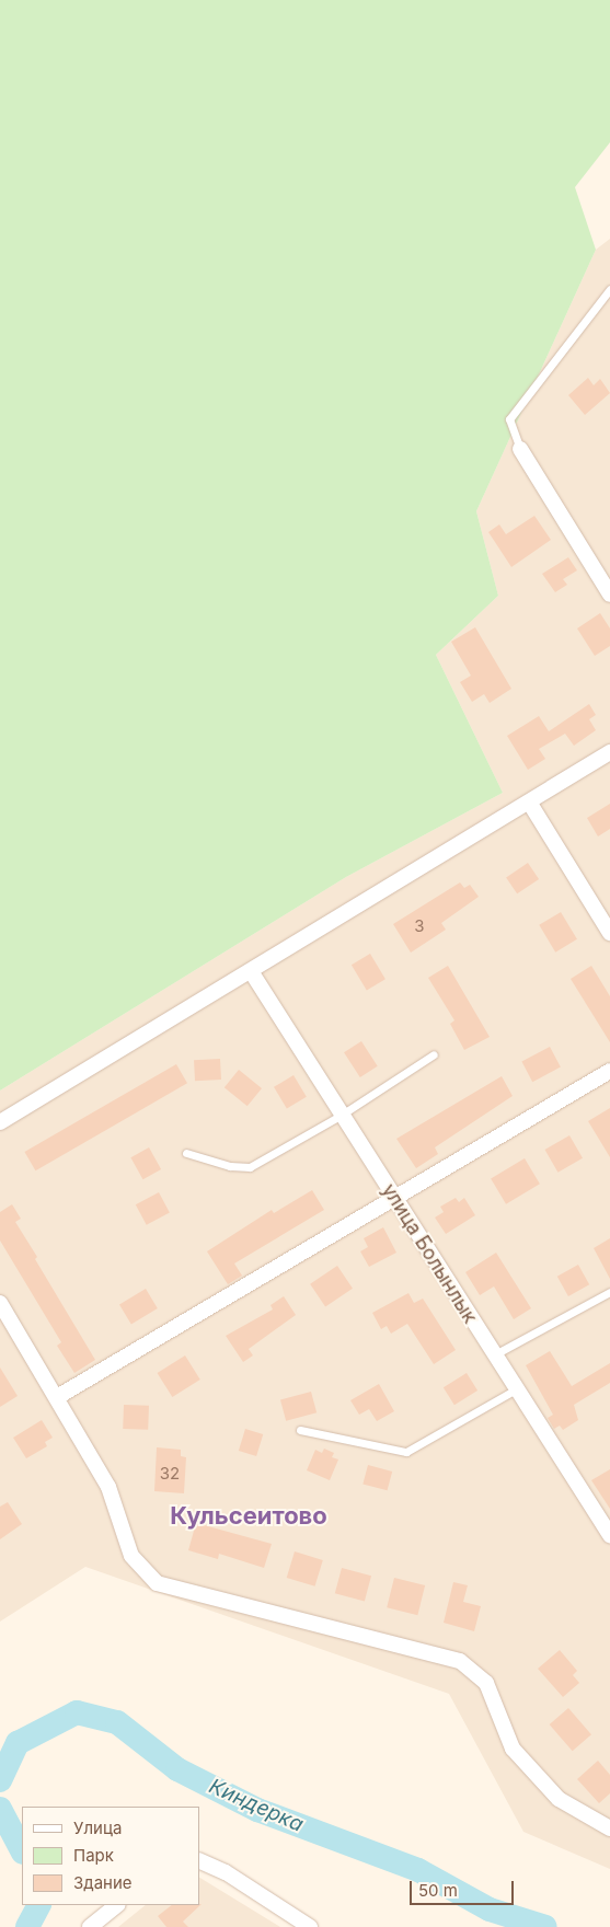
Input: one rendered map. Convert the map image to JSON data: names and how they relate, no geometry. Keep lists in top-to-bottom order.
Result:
{
  "streets": {
    "street": ["улица Болынлык"]
  },
  "districts": ["Кульсеитово"],
  "water": ["Киндерка"],
  "house_numbers": ["3", "32"],
  "legend": ["Улица", "Парк", "Здание"],
  "scale_bar": "50 m"
}
